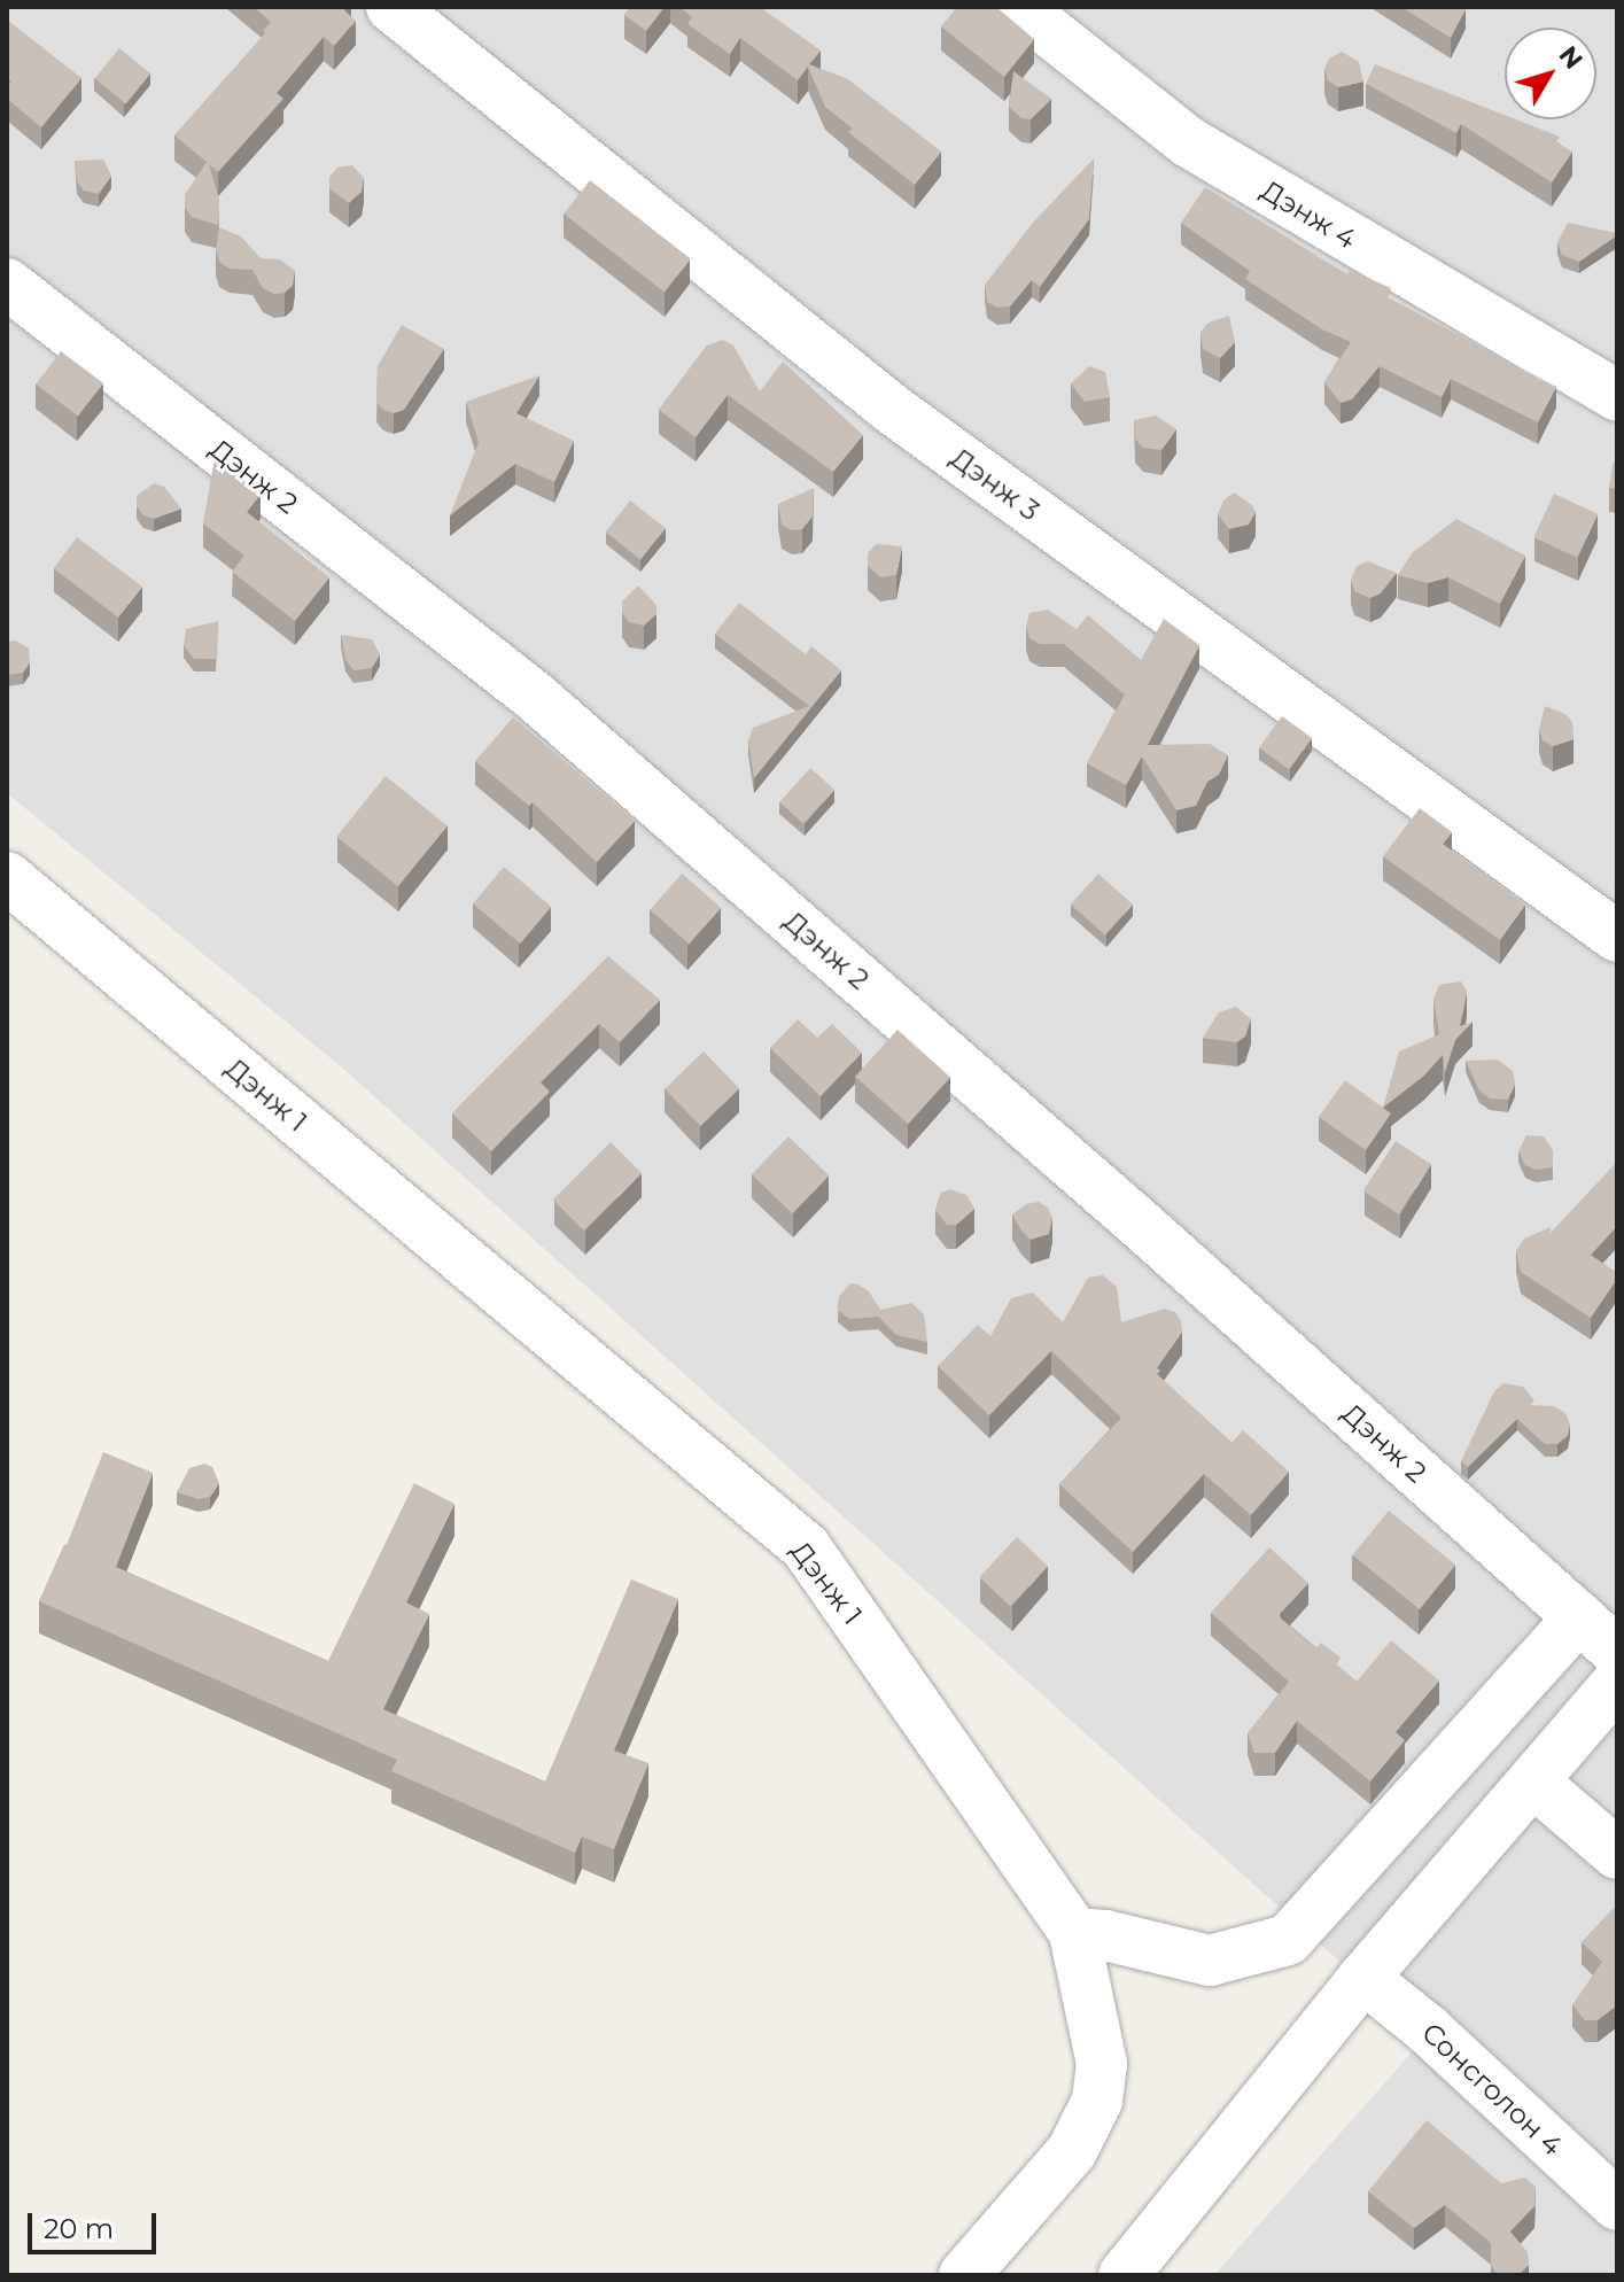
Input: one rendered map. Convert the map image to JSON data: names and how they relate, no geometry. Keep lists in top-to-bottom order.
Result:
{
  "streets": {
    "street": [
      "Дэнж 4",
      "Дэнж 2",
      "Дэнж 3",
      "Дэнж 1",
      "Сонсголон 4"
    ]
  },
  "scale_bar": "20 m",
  "north": "top right"
}
